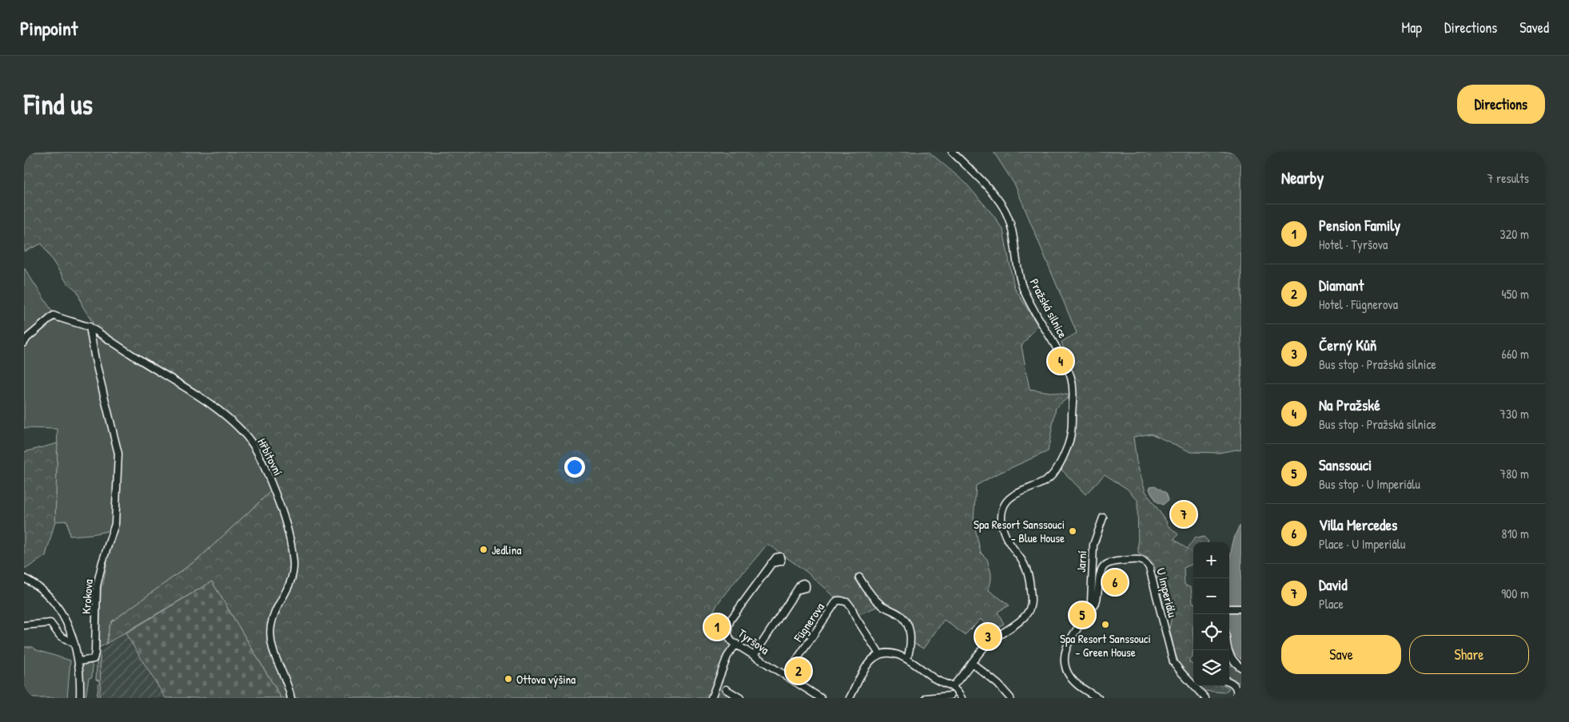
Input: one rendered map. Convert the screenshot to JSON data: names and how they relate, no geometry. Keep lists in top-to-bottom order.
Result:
{
  "streets": {
    "street": [
      "Pražská silnice",
      "Hřbitovní",
      "Jarní",
      "U Imperiálu",
      "Krokova",
      "Fügnerova",
      "Tyršova"
    ]
  },
  "crossings": [
    ["Hřbitovní", "Krokova"],
    ["Jarní", "U Imperiálu"],
    ["Fügnerova", "Tyršova"]
  ],
  "places": [
    "Spa Resort Sanssouci - Blue House",
    "Jedlina",
    "Spa Resort Sanssouci - Green House",
    "Ottova výšina"
  ],
  "page": {
    "header": "Pinpoint",
    "nav": ["Map", "Directions", "Saved"],
    "buttons": [
      "Directions",
      ["Save", "Share"]
    ],
    "title": "Find us",
    "heading": ["Nearby", "7 results"],
    "list": [
      {
        "mark": "1",
        "name": "Pension Family",
        "note": "Hotel · Tyršova",
        "value": "320 m"
      },
      {
        "mark": "2",
        "name": "Diamant",
        "note": "Hotel · Fügnerova",
        "value": "450 m"
      },
      {
        "mark": "3",
        "name": "Černý Kůň",
        "note": "Bus stop · Pražská silnice",
        "value": "660 m"
      },
      {
        "mark": "4",
        "name": "Na Pražské",
        "note": "Bus stop · Pražská silnice",
        "value": "730 m"
      },
      {
        "mark": "5",
        "name": "Sanssouci",
        "note": "Bus stop · U Imperiálu",
        "value": "780 m"
      },
      {
        "mark": "6",
        "name": "Villa Mercedes",
        "note": "Place · U Imperiálu",
        "value": "810 m"
      },
      {
        "mark": "7",
        "name": "David",
        "note": "Place",
        "value": "900 m"
      }
    ],
    "pins": [
      "4",
      "7",
      "6",
      "5",
      "1",
      "3",
      "2"
    ],
    "map_buttons": ["+", "−"]
  }
}
